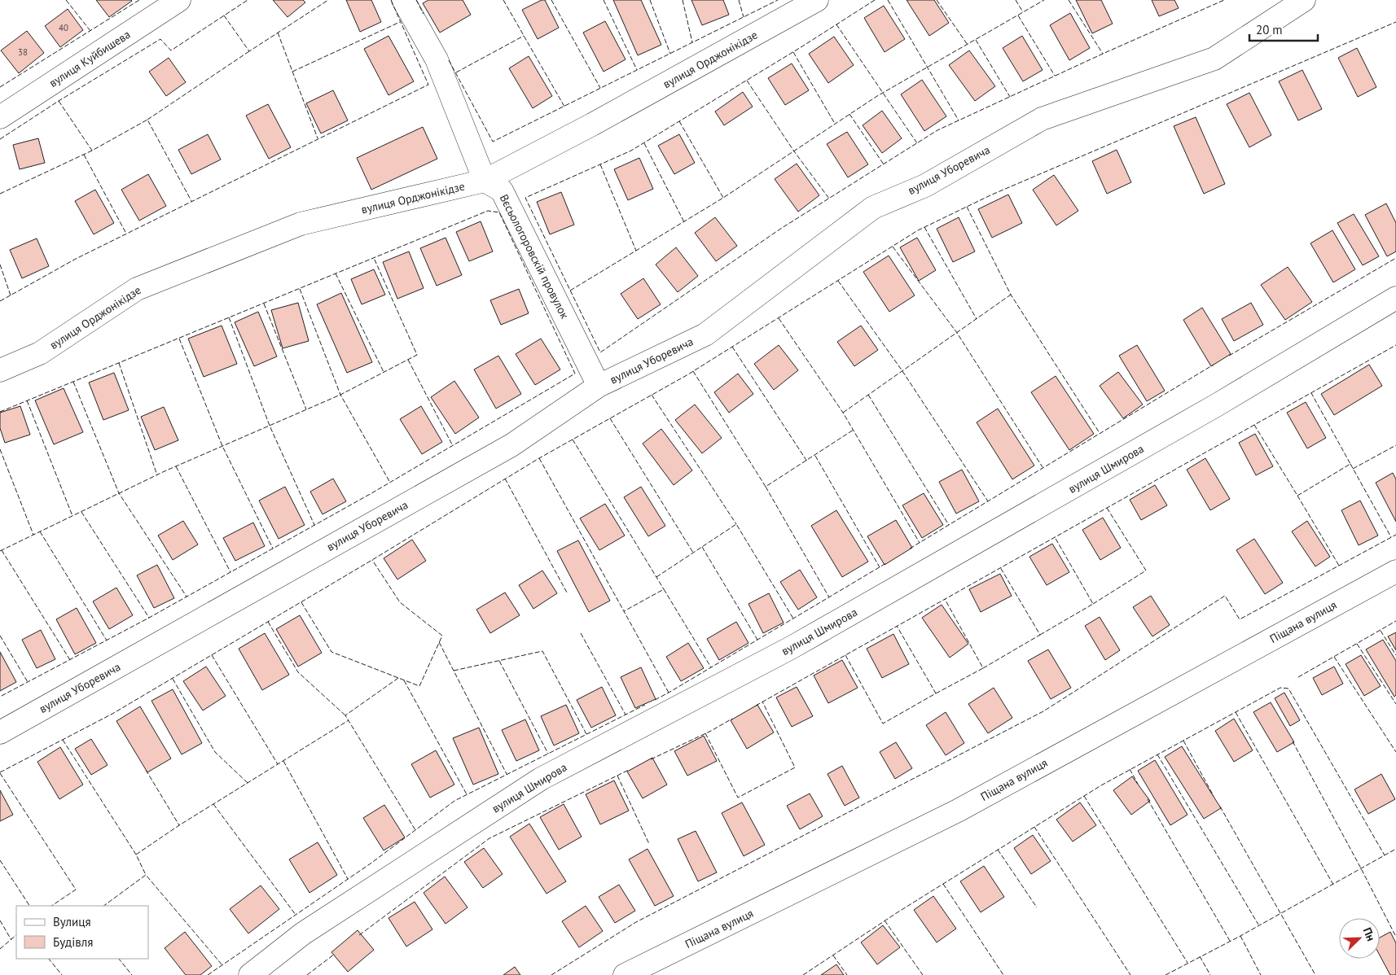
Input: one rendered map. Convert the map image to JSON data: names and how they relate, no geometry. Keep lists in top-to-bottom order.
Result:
{
  "streets": {
    "street": [
      "вулиця Куйбишева",
      "вулиця Орджонікідзе",
      "вулиця Уборевича",
      "Вєсьологоровскій провулок",
      "вулиця Шмирова",
      "Піщана вулиця"
    ]
  },
  "crossings": [
    ["вулиця Орджонікідзе", "Вєсьологоровскій провулок"],
    ["вулиця Уборевича", "Вєсьологоровскій провулок"]
  ],
  "house_numbers": ["40", "38"],
  "legend": ["Вулиця", "Будівля"],
  "scale_bar": "20 m",
  "north": "top right"
}
